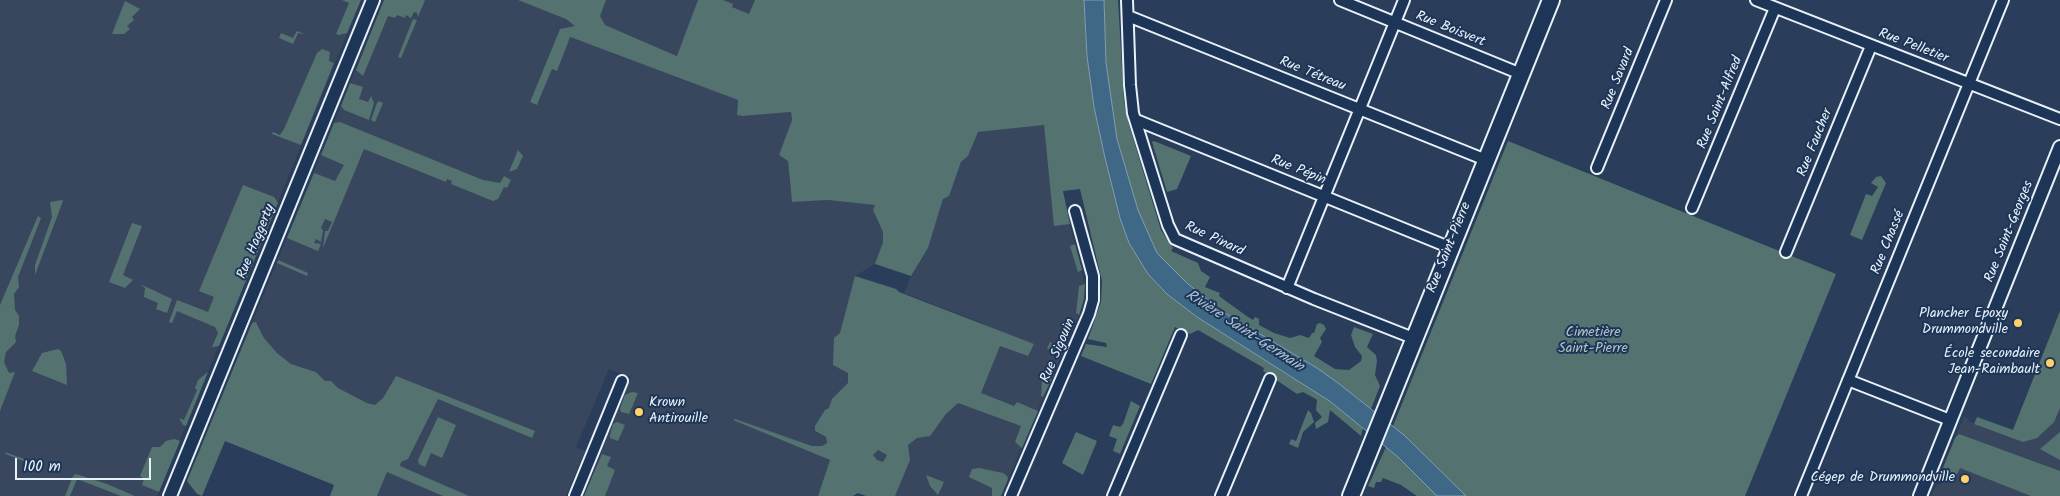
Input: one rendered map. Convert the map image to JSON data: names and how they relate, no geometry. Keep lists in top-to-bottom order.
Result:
{
  "streets": {
    "main road": ["Rue Saint-Pierre"],
    "street": [
      "Rue Boisvert",
      "Rue Pelletier",
      "Rue Tétreau",
      "Rue Savard",
      "Rue Saint-Alfred",
      "Rue Faucher",
      "Rue Pépin",
      "Rue Saint-Georges",
      "Rue Pinard",
      "Rue Haggerty",
      "Rue Chassé",
      "Rue Sigouin"
    ]
  },
  "crossings": [
    ["Rue Boisvert", "Rue Saint-Pierre"],
    ["Rue Pelletier", "Rue Saint-Alfred"],
    ["Rue Pelletier", "Rue Faucher"],
    ["Rue Pelletier", "Rue Chassé"],
    ["Rue Tétreau", "Rue Pinard"],
    ["Rue Tétreau", "Rue Saint-Pierre"],
    ["Rue Pépin", "Rue Pinard"],
    ["Rue Pépin", "Rue Saint-Pierre"],
    ["Rue Pinard", "Rue Saint-Pierre"]
  ],
  "water": ["Rivière Saint-Germain"],
  "parks": ["Cimetière Saint-Pierre"],
  "places": [
    "Plancher Epoxy Drummondville",
    "École secondaire Jean-Raimbault",
    "Krown Antirouille",
    "Cégep de Drummondville"
  ],
  "scale_bar": "100 m"
}
